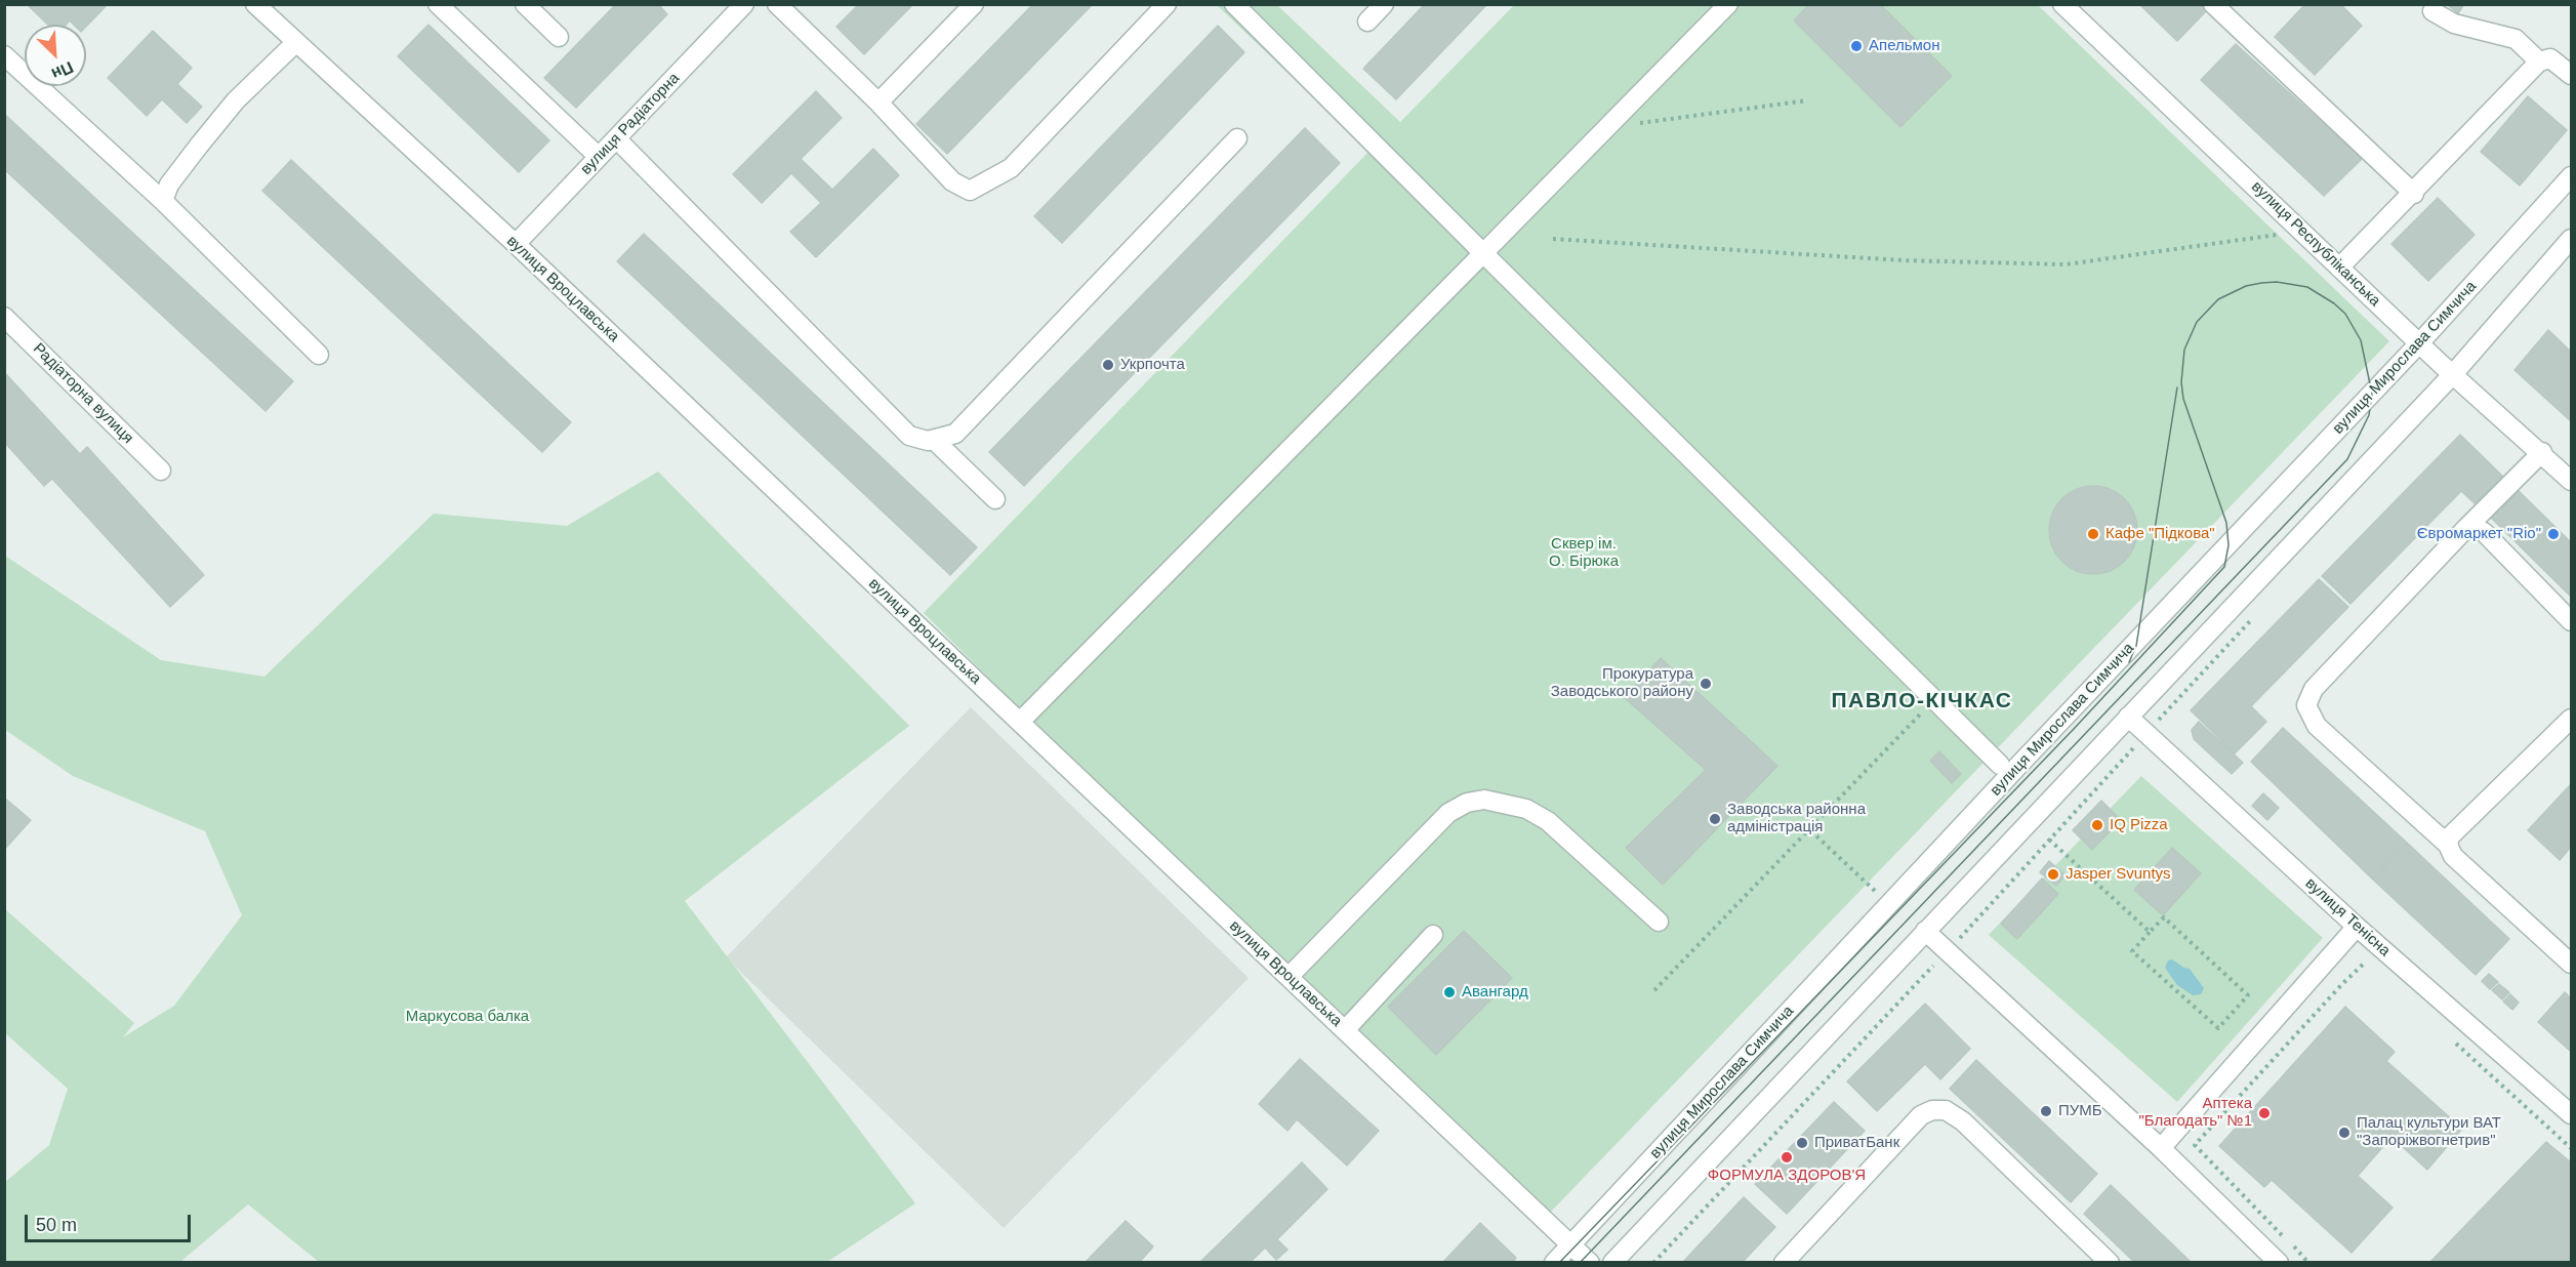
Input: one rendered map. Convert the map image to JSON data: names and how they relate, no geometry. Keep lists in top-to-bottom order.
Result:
{
  "streets": {
    "street": [
      "вулиця Радіаторна",
      "вулиця Республіканська",
      "вулиця Вроцлавська",
      "вулиця Мирослава Симчича",
      "Радіаторна вулиця",
      "вулиця Тенісна"
    ]
  },
  "crossings": [
    ["вулиця Радіаторна", "вулиця Вроцлавська"],
    ["вулиця Республіканська", "вулиця Мирослава Симчича"],
    ["вулиця Вроцлавська", "вулиця Мирослава Симчича"]
  ],
  "districts": ["ПАВЛО-КІЧКАС"],
  "parks": ["Сквер ім. О. Бірюка", "Маркусова балка"],
  "places": [
    "Апельмон",
    "Укрпочта",
    "Кафе \"Підкова\"",
    "Євромаркет \"Rio\"",
    "Прокуратура Заводського району",
    "Заводська районна адміністрація",
    "IQ Pіzza",
    "Jasper Svuntys",
    "Авангард",
    "ПУМБ",
    "Аптека \"Благодать\" №1",
    "Палац культури ВАТ \"Запоріжвогнетрив\"",
    "ПриватБанк",
    "ФОРМУЛА ЗДОРОВ'Я"
  ],
  "scale_bar": "50 m",
  "north": "bottom right"
}
